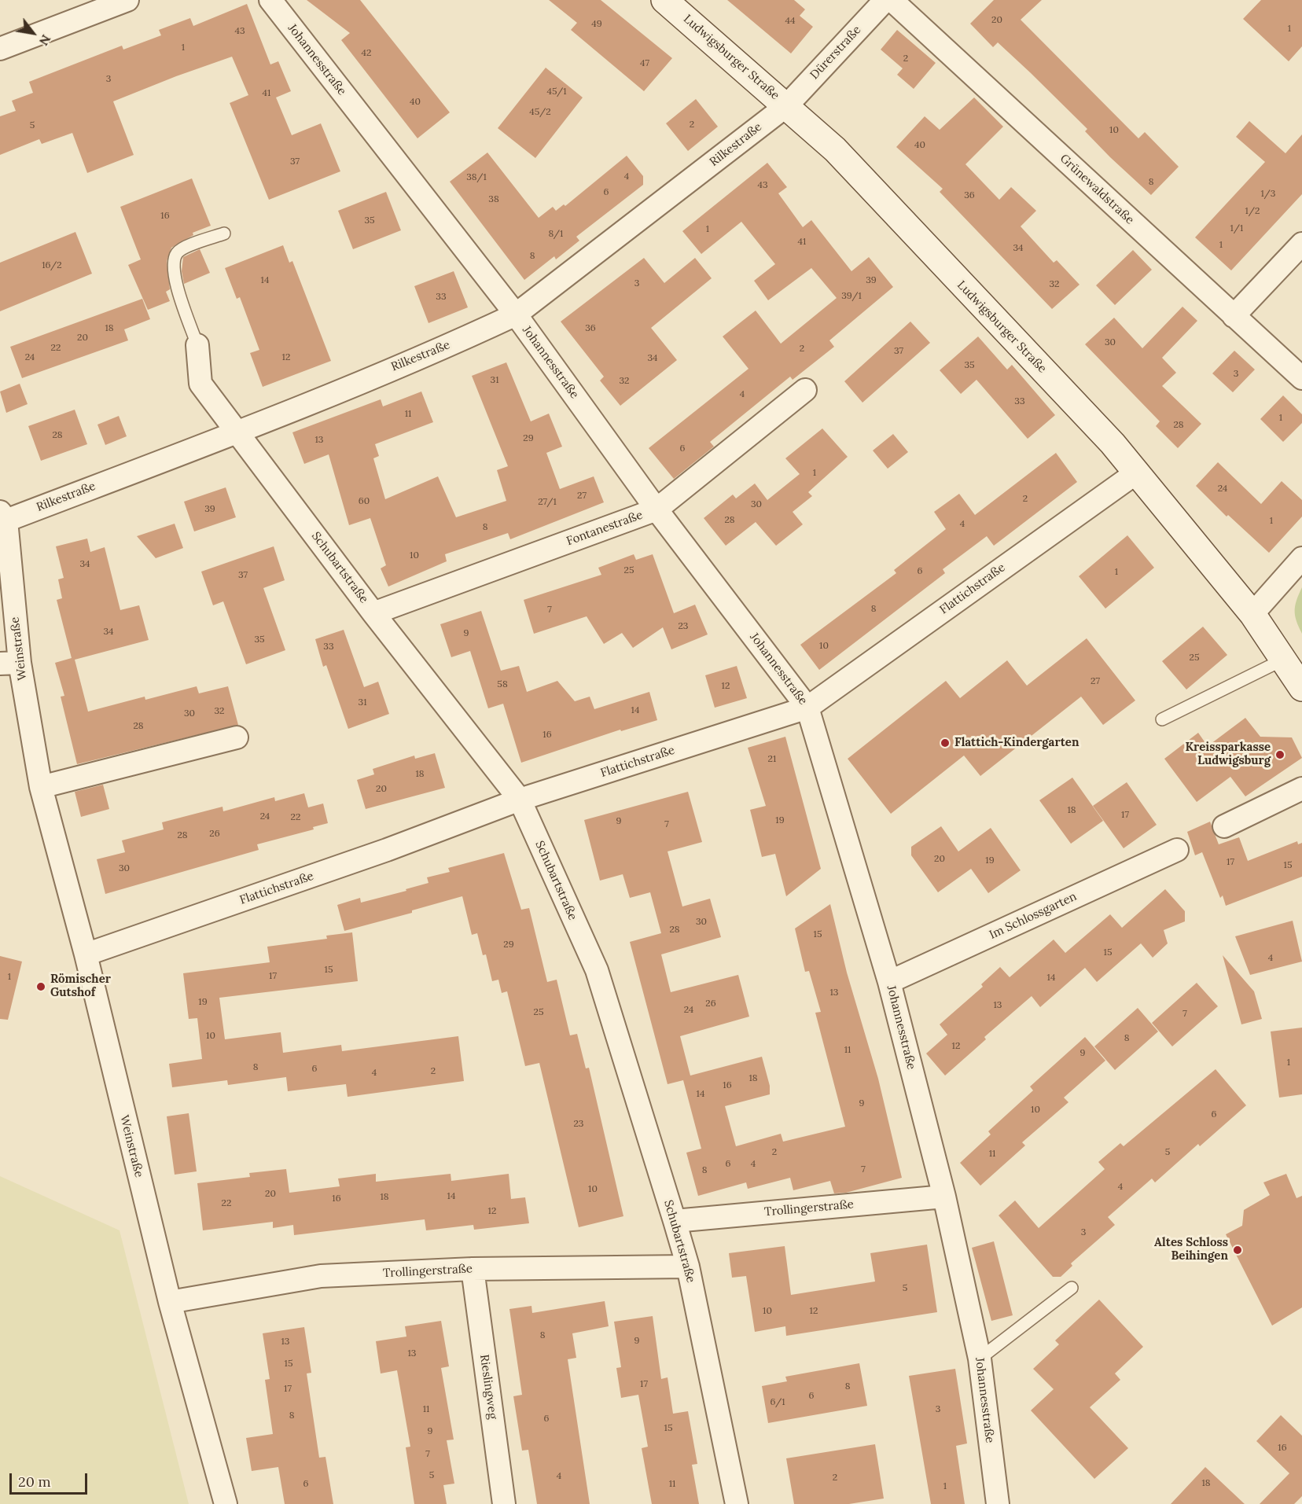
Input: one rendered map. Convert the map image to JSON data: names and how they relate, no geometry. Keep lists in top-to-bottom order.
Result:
{
  "streets": {
    "main road": ["Ludwigsburger Straße"],
    "street": [
      "Dürerstraße",
      "Johannesstraße",
      "Rilkestraße",
      "Grünewaldstraße",
      "Fontanestraße",
      "Schubartstraße",
      "Flattichstraße",
      "Weinstraße",
      "Im Schlossgarten",
      "Trollingerstraße",
      "Rieslingweg"
    ]
  },
  "crossings": [
    ["Dürerstraße", "Ludwigsburger Straße"],
    ["Dürerstraße", "Rilkestraße"],
    ["Ludwigsburger Straße", "Rilkestraße"],
    ["Ludwigsburger Straße", "Flattichstraße"],
    ["Johannesstraße", "Rilkestraße"],
    ["Johannesstraße", "Fontanestraße"],
    ["Johannesstraße", "Flattichstraße"],
    ["Johannesstraße", "Im Schlossgarten"],
    ["Johannesstraße", "Trollingerstraße"],
    ["Rilkestraße", "Schubartstraße"],
    ["Rilkestraße", "Weinstraße"],
    ["Fontanestraße", "Schubartstraße"],
    ["Schubartstraße", "Flattichstraße"],
    ["Schubartstraße", "Trollingerstraße"],
    ["Flattichstraße", "Weinstraße"],
    ["Weinstraße", "Trollingerstraße"],
    ["Trollingerstraße", "Rieslingweg"]
  ],
  "places": [
    "Flattich-Kindergarten",
    "Kreissparkasse Ludwigsburg",
    "Römischer Gutshof",
    "Altes Schloss Beihingen"
  ],
  "house_numbers": [
    "20",
    "44",
    "49",
    "1",
    "43",
    "1",
    "42",
    "2",
    "47",
    "3",
    "45/1",
    "41",
    "40",
    "45/2",
    "2",
    "5",
    "10",
    "40",
    "37",
    "4",
    "38/1",
    "8",
    "43",
    "6",
    "1/3",
    "36",
    "38",
    "1/2",
    "16",
    "35",
    "1/1",
    "1",
    "8/1",
    "41",
    "1",
    "34",
    "8",
    "16/2",
    "14",
    "39",
    "3",
    "32",
    "39/1",
    "33",
    "18",
    "36",
    "20",
    "30",
    "22",
    "2",
    "37",
    "24",
    "12",
    "34",
    "35",
    "3",
    "31",
    "32",
    "4",
    "33",
    "11",
    "1",
    "28",
    "28",
    "29",
    "13",
    "6",
    "1",
    "24",
    "27",
    "2",
    "60",
    "27/1",
    "30",
    "39",
    "28",
    "1",
    "4",
    "8",
    "10",
    "34",
    "25",
    "6",
    "1",
    "37",
    "8",
    "7",
    "23",
    "34",
    "9",
    "35",
    "10",
    "33",
    "25",
    "27",
    "58",
    "12",
    "31",
    "14",
    "32",
    "30",
    "28",
    "16",
    "21",
    "18",
    "20",
    "18",
    "17",
    "24",
    "22",
    "19",
    "9",
    "7",
    "26",
    "28",
    "20",
    "19",
    "17",
    "15",
    "30",
    "30",
    "28",
    "15",
    "29",
    "15",
    "4",
    "15",
    "17",
    "1",
    "14",
    "13",
    "19",
    "26",
    "13",
    "24",
    "25",
    "7",
    "10",
    "8",
    "12",
    "11",
    "9",
    "1",
    "8",
    "6",
    "2",
    "4",
    "18",
    "16",
    "14",
    "9",
    "10",
    "6",
    "23",
    "2",
    "5",
    "11",
    "6",
    "4",
    "7",
    "8",
    "4",
    "10",
    "20",
    "14",
    "18",
    "16",
    "22",
    "12",
    "3",
    "5",
    "10",
    "12",
    "8",
    "9",
    "13",
    "13",
    "15",
    "17",
    "8",
    "17",
    "6",
    "6/1",
    "11",
    "3",
    "8",
    "6",
    "15",
    "9",
    "16",
    "7",
    "5",
    "4",
    "2",
    "18",
    "6",
    "11",
    "1"
  ],
  "scale_bar": "20 m",
  "north": "bottom right"
}
